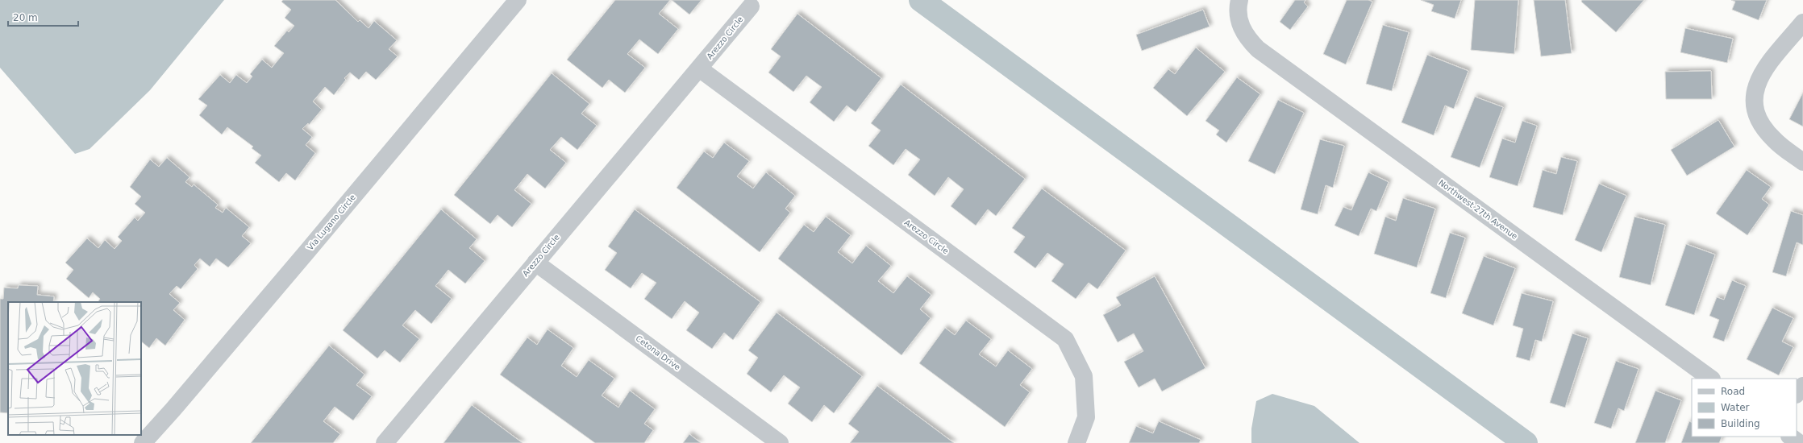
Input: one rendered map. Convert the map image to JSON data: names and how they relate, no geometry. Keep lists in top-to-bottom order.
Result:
{
  "streets": {
    "street": [
      "Arezzo Circle",
      "Northwest 27th Avenue",
      "Via Lugano Circle",
      "Cetona Drive"
    ]
  },
  "crossings": [
    ["Arezzo Circle", "Cetona Drive"]
  ],
  "legend": ["Road", "Water", "Building"],
  "scale_bar": "20 m"
}
